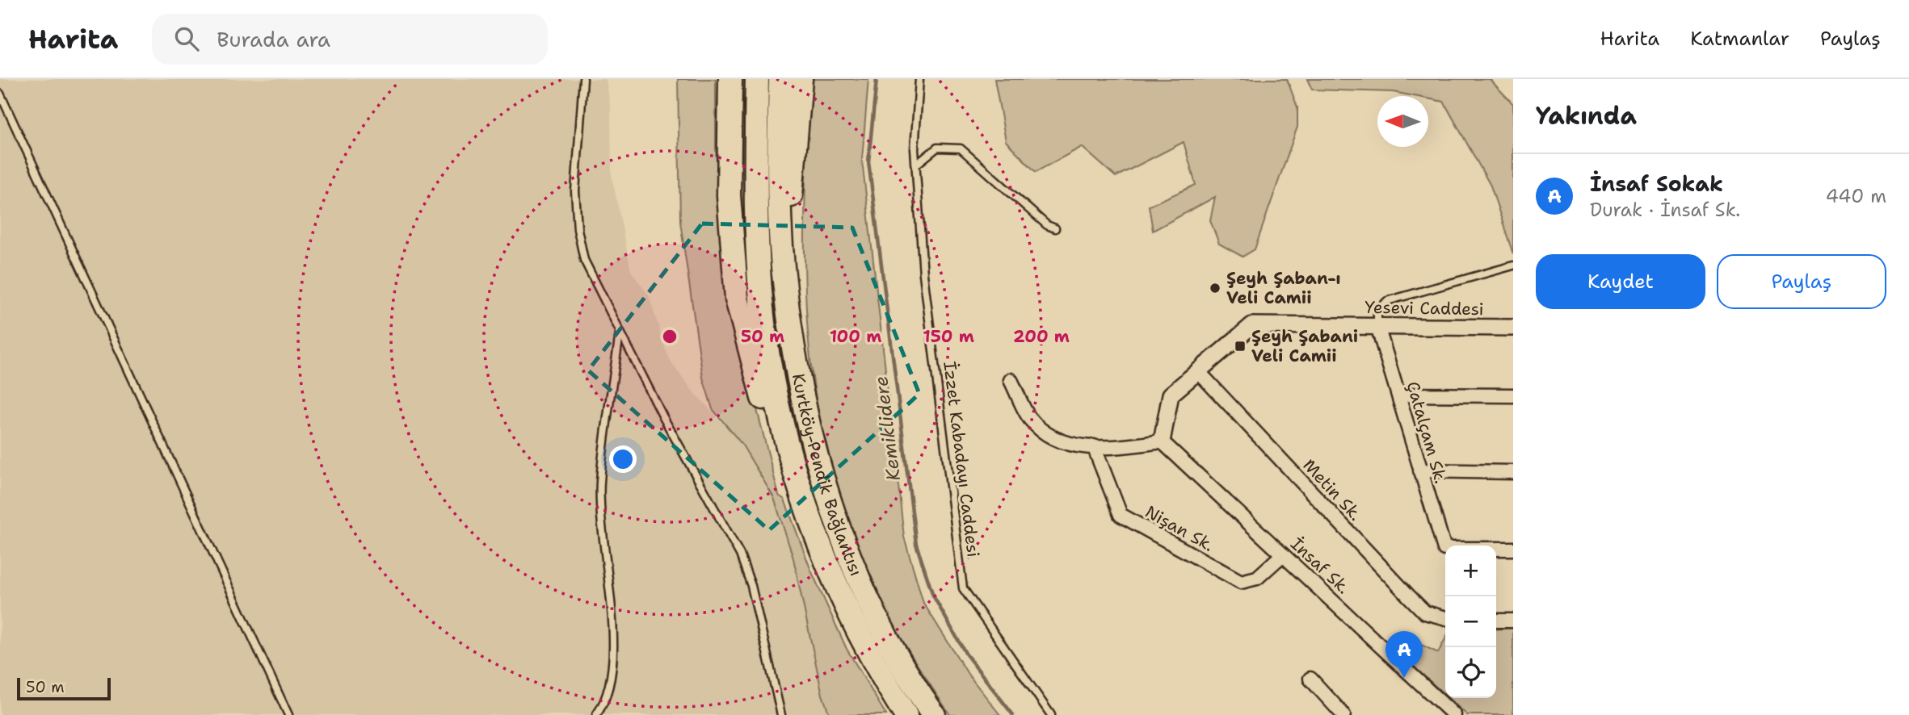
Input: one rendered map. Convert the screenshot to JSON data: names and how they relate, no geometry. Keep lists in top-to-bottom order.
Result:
{
  "streets": {
    "highway": ["Kurtköy-Pendik Bağlantısı"],
    "street": [
      "Yesevi Caddesi",
      "Çatalçam Sk.",
      "Metin Sk.",
      "Nişan Sk.",
      "İnsaf Sk."
    ],
    "lane": ["İzzet Kabadayı Caddesi"]
  },
  "crossings": [
    ["Yesevi Caddesi", "Çatalçam Sk."],
    ["Yesevi Caddesi", "Metin Sk."],
    ["Yesevi Caddesi", "İnsaf Sk."],
    ["Nişan Sk.", "İnsaf Sk."]
  ],
  "water": ["Kemiklidere"],
  "places": {
    "other": ["Şeyh Şaban-ı Veli Camii"],
    "transit": ["Şeyh Şabani Veli Camii"]
  },
  "scale_bar": "50 m",
  "north": "left",
  "page": {
    "header": "Harita",
    "search": "Burada ara",
    "nav": ["Harita", "Katmanlar", "Paylaş"],
    "heading": "Yakında",
    "list": [
      {
        "mark": "A",
        "name": "İnsaf Sokak",
        "note": "Durak · İnsaf Sk.",
        "value": "440 m"
      }
    ],
    "buttons": ["Kaydet", "Paylaş"],
    "map_buttons": ["+", "−"],
    "pins": "A",
    "scale": "50 m"
  },
  "rings": [
    "50 m",
    "100 m",
    "150 m",
    "200 m"
  ]
}
